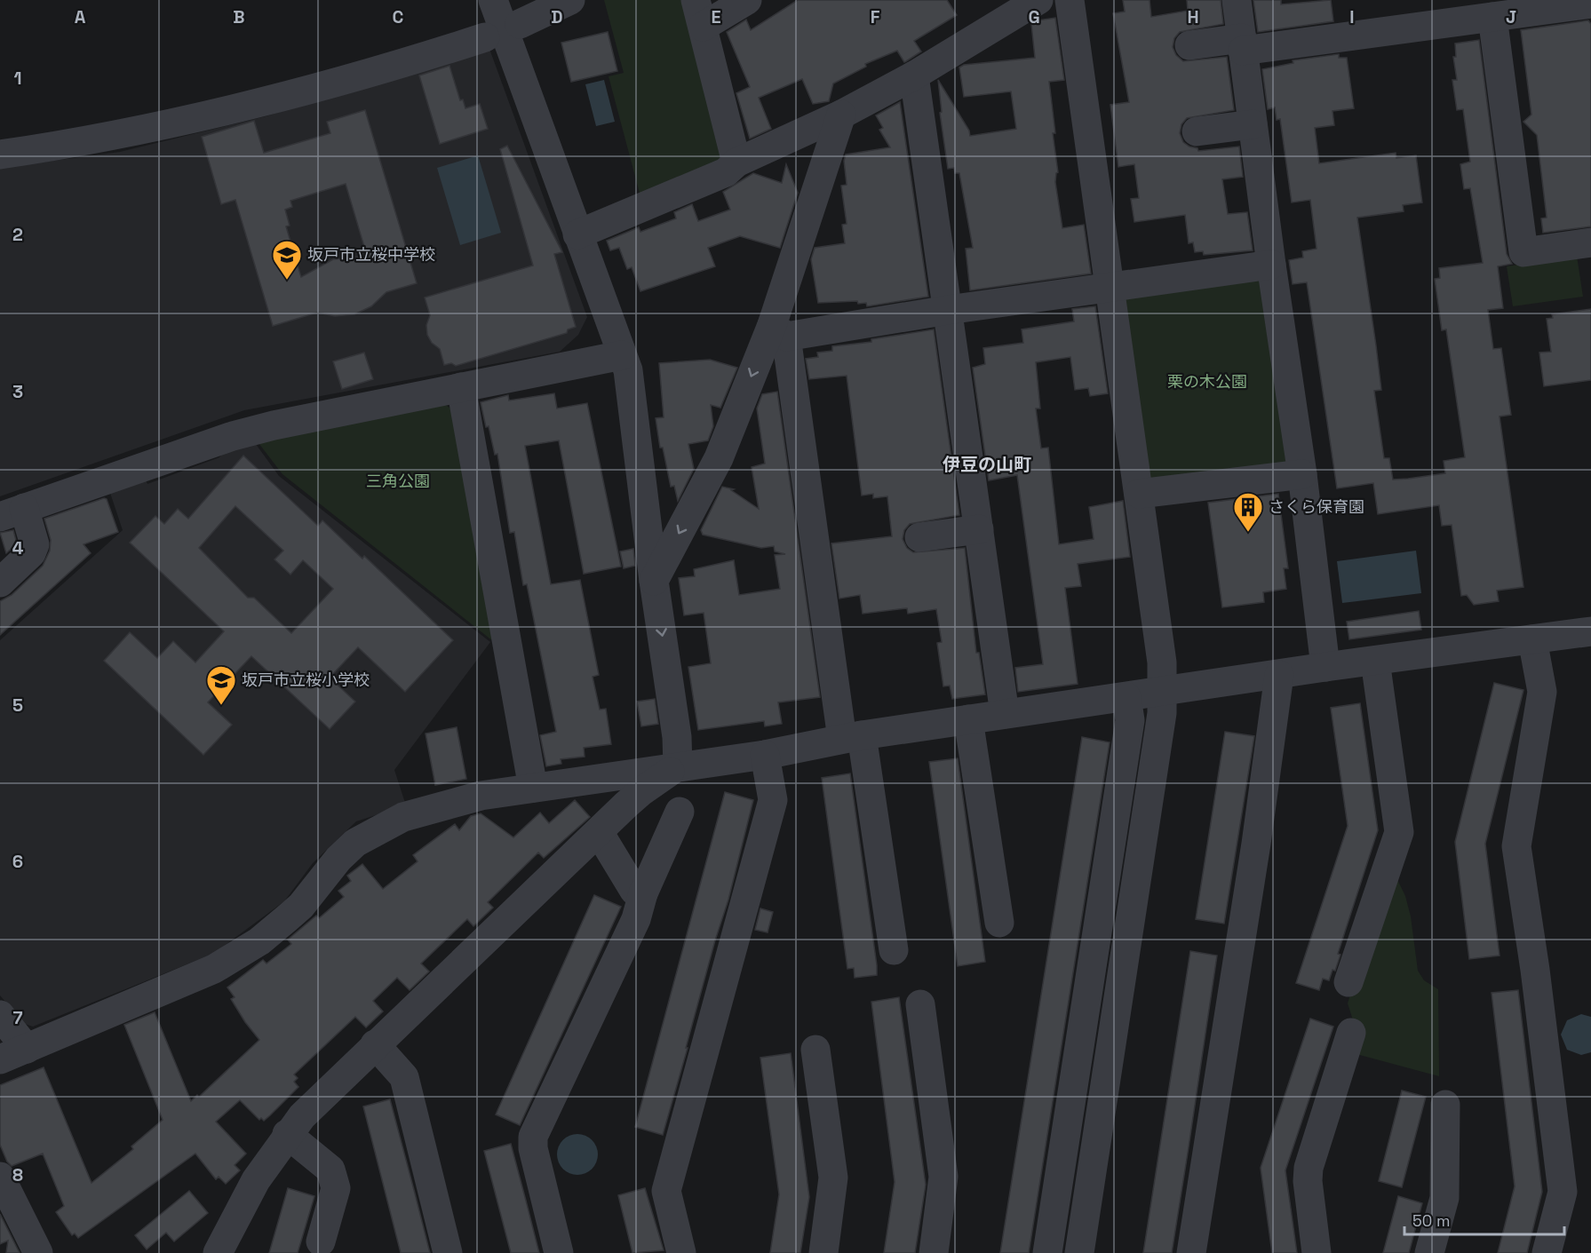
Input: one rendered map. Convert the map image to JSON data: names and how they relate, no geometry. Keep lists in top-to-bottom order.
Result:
{
  "districts": ["伊豆の山町"],
  "parks": ["栗の木公園", "三角公園"],
  "places": {
    "school or university": ["坂戸市立桜中学校", "坂戸市立桜小学校"],
    "building": ["さくら保育園"]
  },
  "scale_bar": "50 m",
  "grid": {
    "columns": [
      "A",
      "B",
      "C",
      "D",
      "E",
      "F",
      "G",
      "H",
      "I",
      "J"
    ],
    "rows": [
      "1",
      "2",
      "3",
      "4",
      "5",
      "6",
      "7",
      "8"
    ]
  }
}
